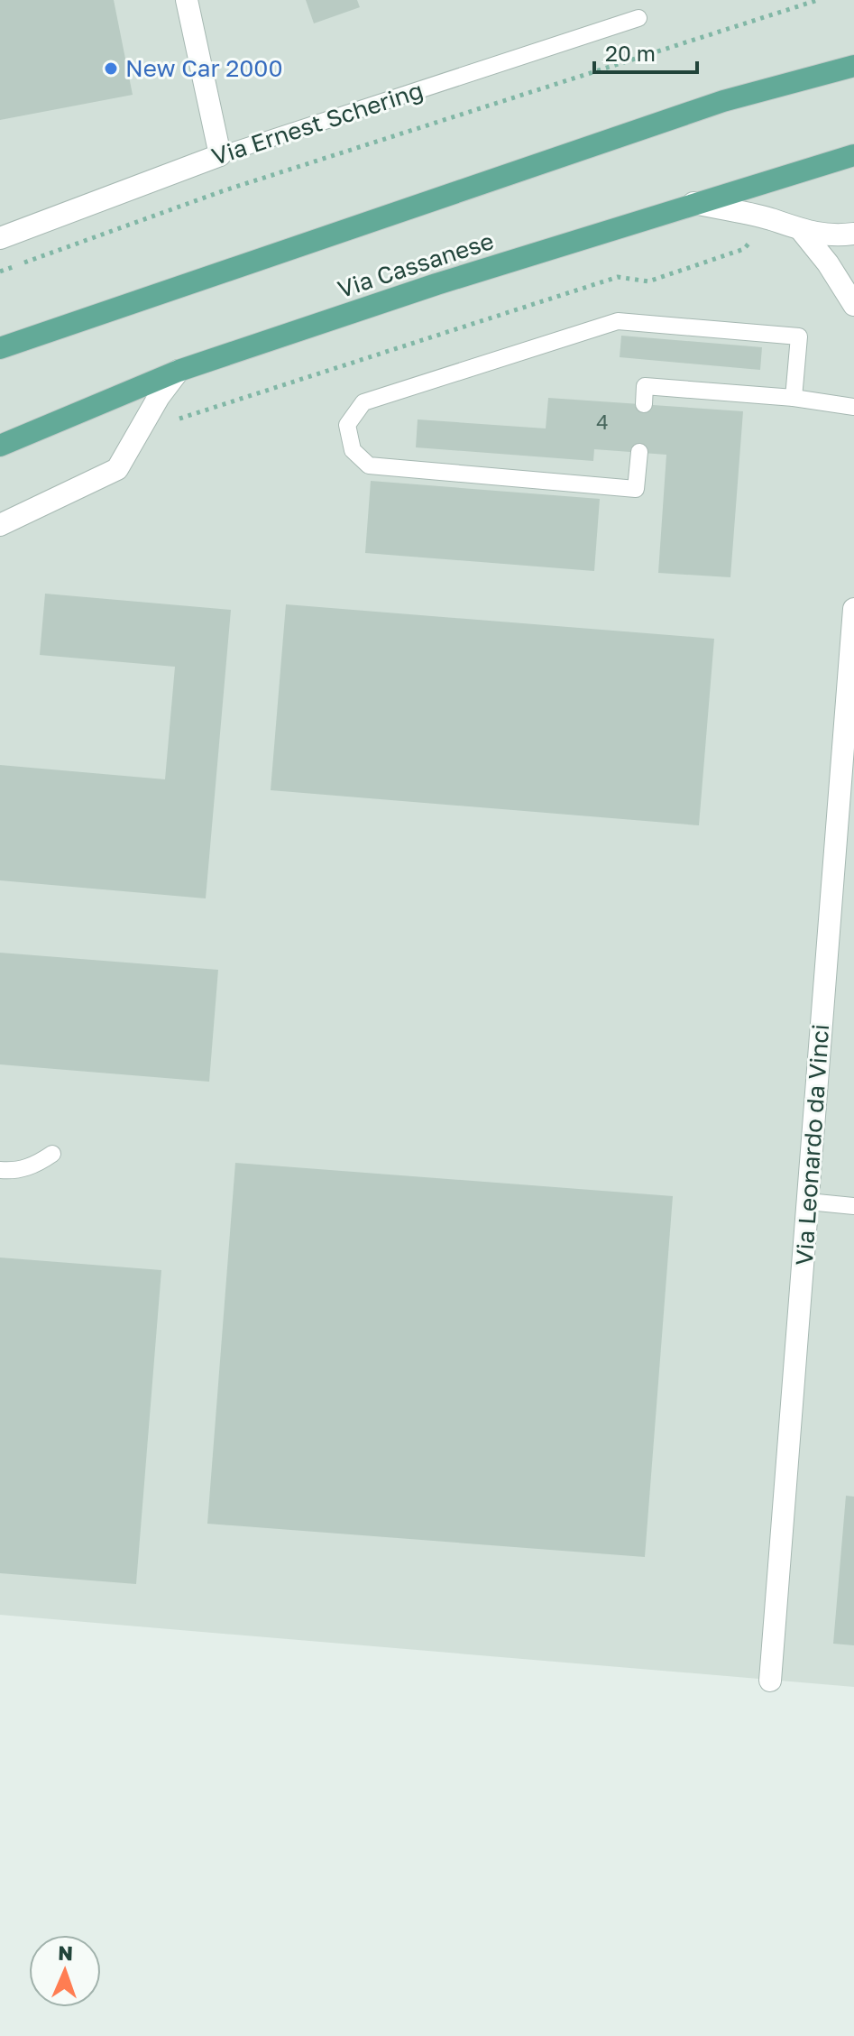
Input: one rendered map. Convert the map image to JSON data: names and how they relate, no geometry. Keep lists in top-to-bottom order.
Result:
{
  "streets": {
    "main road": ["Via Cassanese"],
    "street": ["Via Ernest Schering", "Via Leonardo da Vinci"]
  },
  "places": ["New Car 2000"],
  "house_numbers": ["4"],
  "scale_bar": "20 m",
  "north": "top"
}
